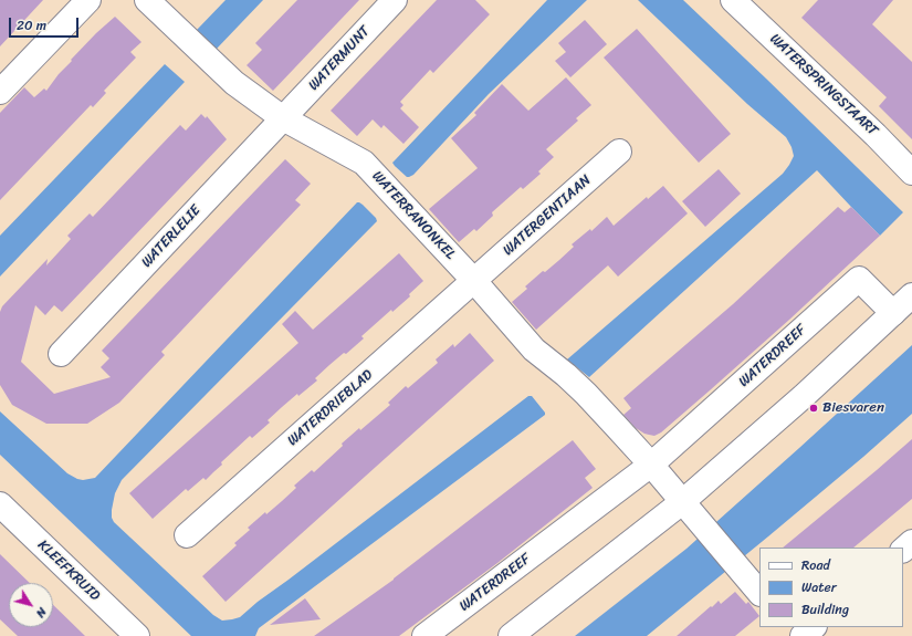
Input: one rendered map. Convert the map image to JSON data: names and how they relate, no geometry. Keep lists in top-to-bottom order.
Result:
{
  "streets": {
    "street": [
      "WATERMUNT",
      "WATERSPRINGSTAART",
      "WATERRANONKEL",
      "WATERGENTIAAN",
      "WATERLELIE",
      "WATERDREEF",
      "WATERDRIEBLAD",
      "KLEEFKRUID"
    ]
  },
  "crossings": [
    ["WATERMUNT", "WATERRANONKEL"],
    ["WATERMUNT", "WATERLELIE"],
    ["WATERRANONKEL", "WATERGENTIAAN"],
    ["WATERRANONKEL", "WATERLELIE"],
    ["WATERRANONKEL", "WATERDREEF"],
    ["WATERRANONKEL", "WATERDRIEBLAD"],
    ["WATERGENTIAAN", "WATERDRIEBLAD"]
  ],
  "places": ["Biesvaren"],
  "legend": ["Road", "Water", "Building"],
  "scale_bar": "20 m",
  "north": "bottom right"
}
